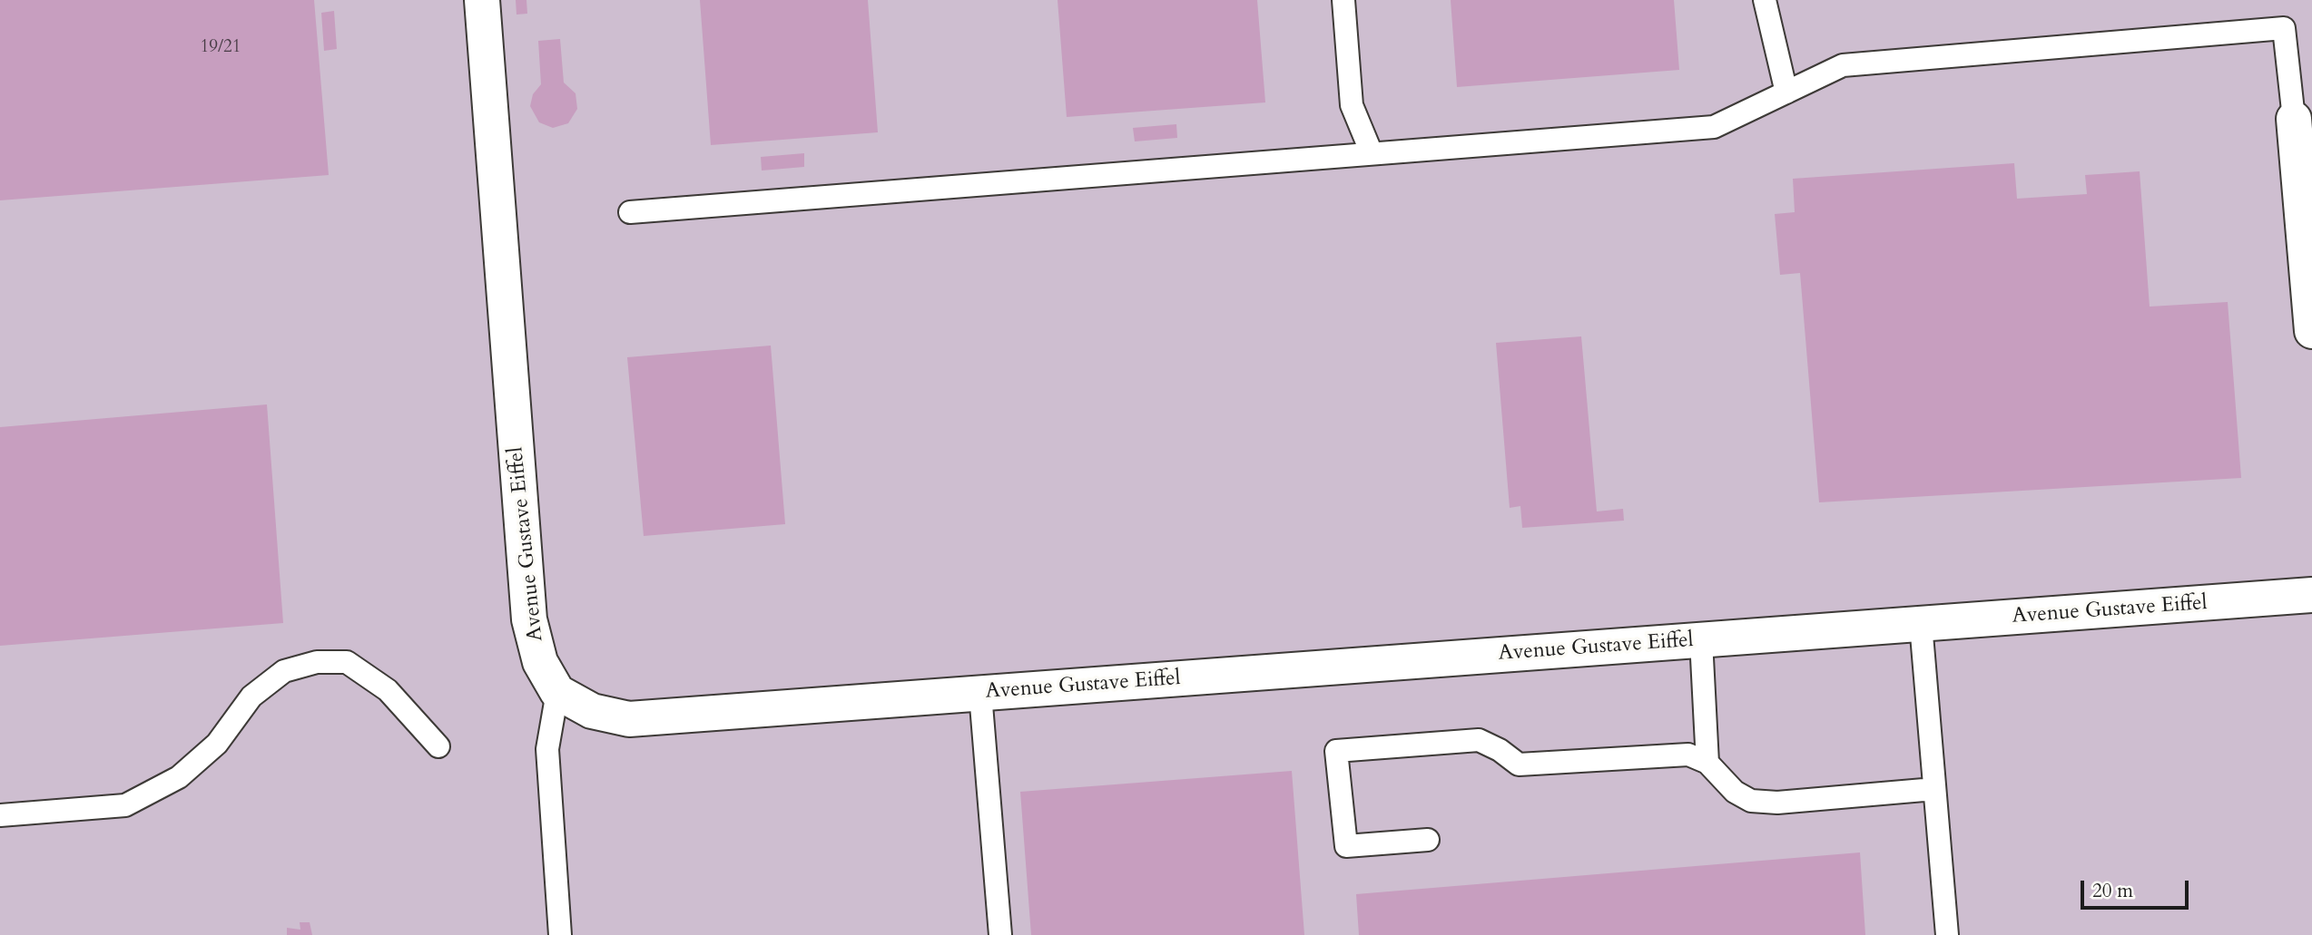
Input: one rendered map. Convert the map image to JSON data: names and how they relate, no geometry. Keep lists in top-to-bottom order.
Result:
{
  "streets": {
    "street": ["Avenue Gustave Eiffel"]
  },
  "house_numbers": ["19/21"],
  "scale_bar": "20 m"
}
